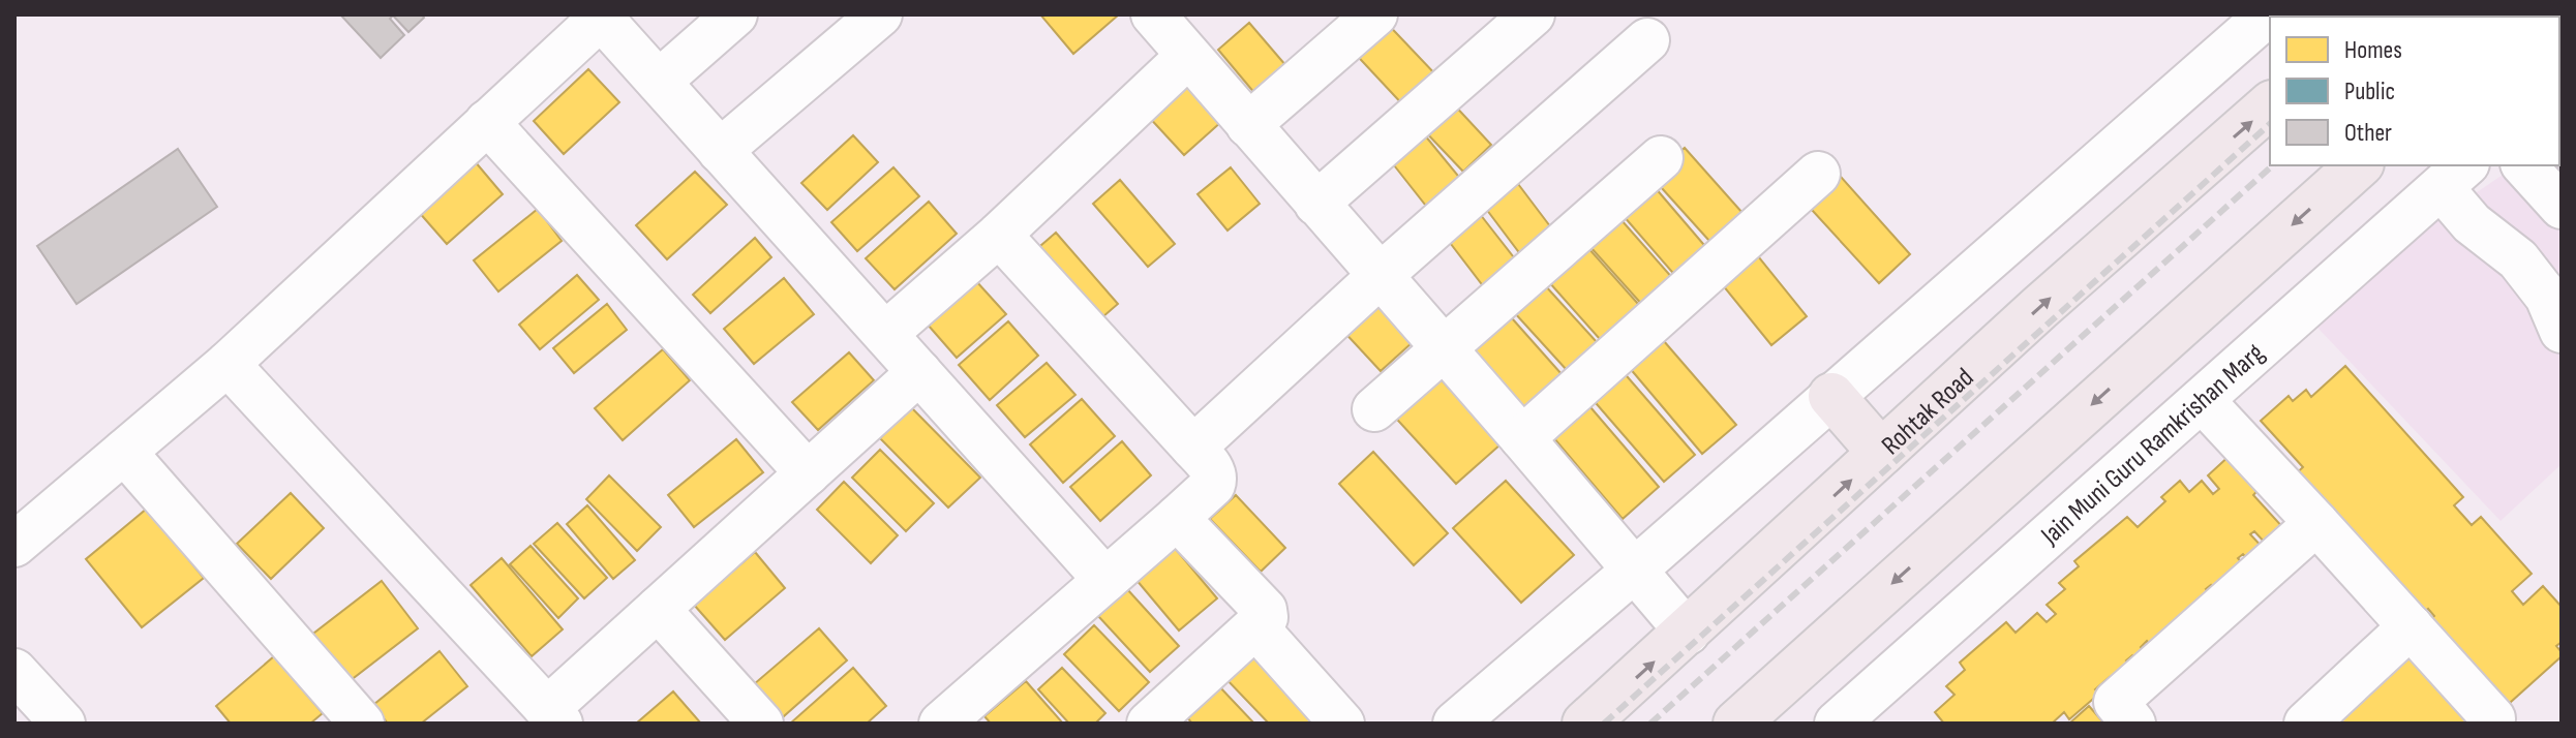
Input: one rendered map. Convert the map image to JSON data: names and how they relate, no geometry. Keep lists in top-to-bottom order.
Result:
{
  "streets": {
    "main road": ["Rohtak Road"],
    "street": ["Jain Muni Guru Ramkrishan Marg"]
  },
  "legend": ["Homes", "Public", "Other"]
}
